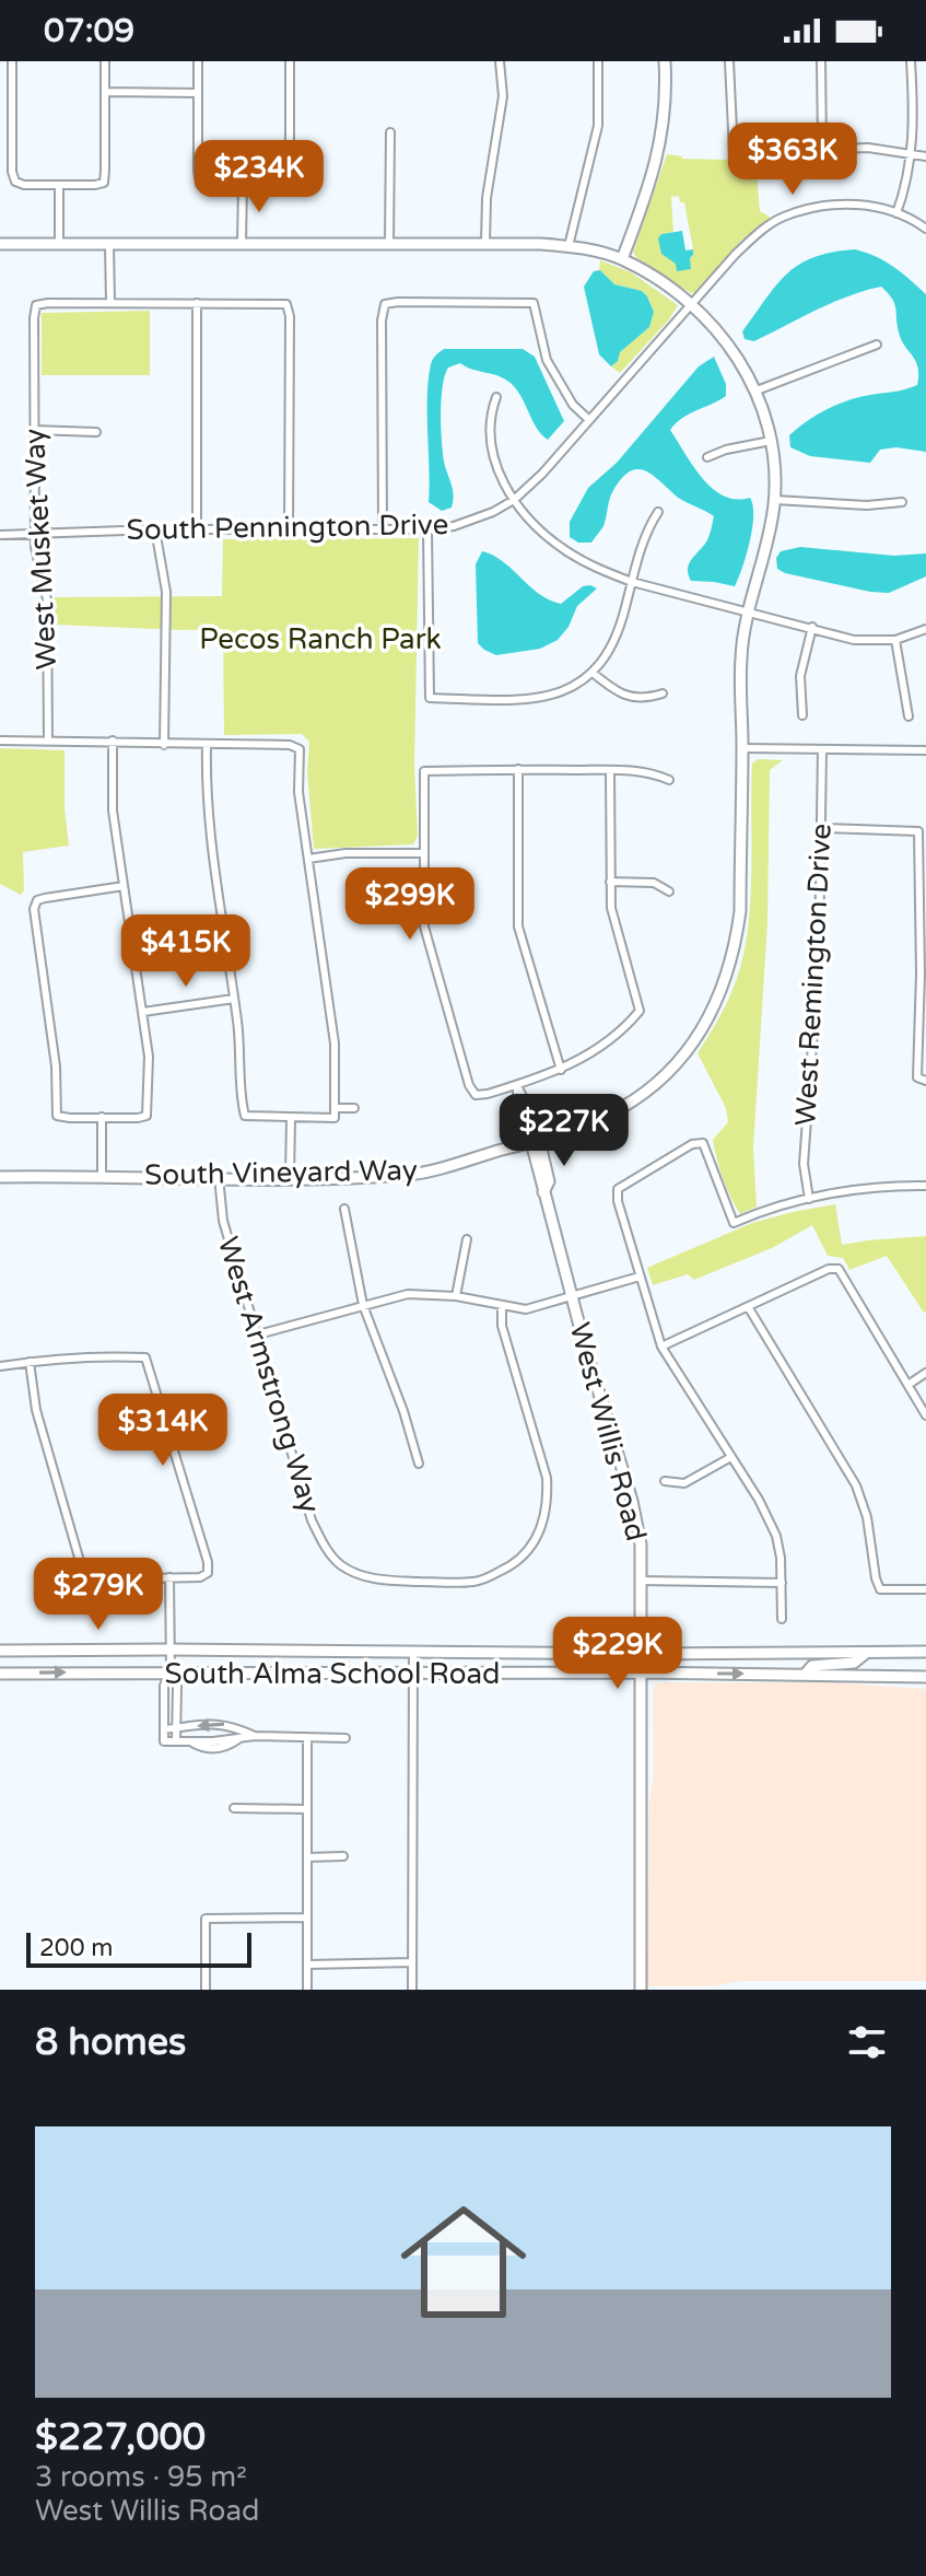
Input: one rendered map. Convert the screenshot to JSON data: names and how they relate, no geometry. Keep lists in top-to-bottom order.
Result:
{
  "streets": {
    "street": [
      "South Pennington Drive",
      "West Musket Way",
      "West Remington Drive",
      "South Vineyard Way",
      "West Armstrong Way",
      "West Willis Road",
      "South Alma School Road"
    ]
  },
  "crossings": [
    ["South Pennington Drive", "West Musket Way"],
    ["South Vineyard Way", "West Armstrong Way"],
    ["South Vineyard Way", "West Willis Road"],
    ["West Willis Road", "South Alma School Road"]
  ],
  "parks": ["Pecos Ranch Park"],
  "scale_bar": "200 m",
  "page": {
    "status": "07:09",
    "price": [
      "$363K",
      "$234K",
      "$299K",
      "$415K",
      "$227K",
      "$314K",
      "$279K",
      "$229K"
    ],
    "scale": "200 m",
    "heading": "8 homes",
    "list": [
      {
        "name": "$227,000",
        "note": "3 rooms · 95 m² · West Willis Road"
      }
    ]
  }
}
